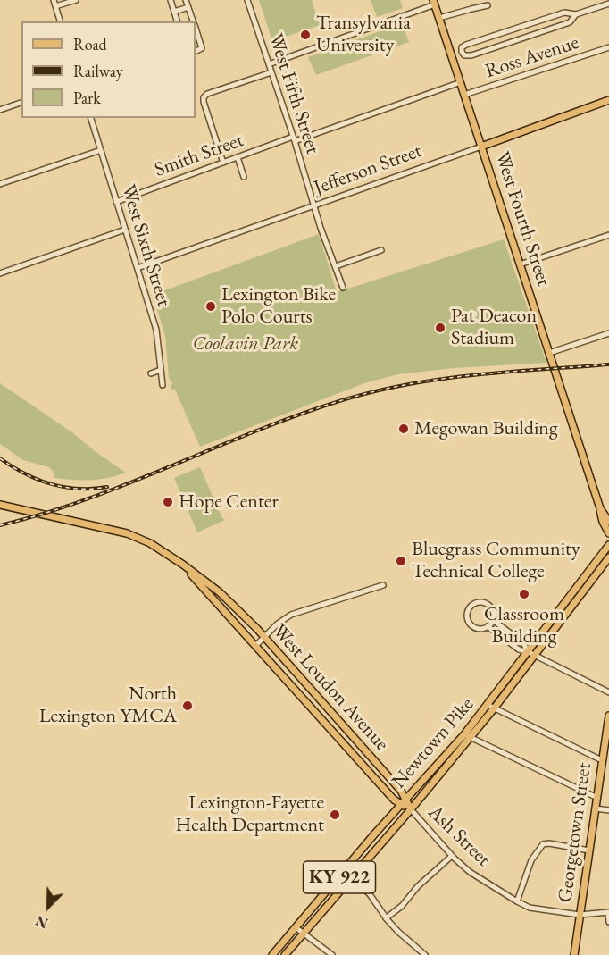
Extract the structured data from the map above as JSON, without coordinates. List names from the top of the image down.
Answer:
{
  "streets": {
    "main road": [
      "Jefferson Street",
      "West Fourth Street",
      "West Loudon Avenue",
      "Newtown Pike",
      "Georgetown Street",
      "KY 922"
    ],
    "street": [
      "Ross Avenue",
      "West Fifth Street",
      "Smith Street",
      "West Sixth Street",
      "Ash Street"
    ]
  },
  "crossings": [
    ["Ross Avenue", "West Fourth Street"],
    ["West Fifth Street", "Smith Street"],
    ["West Fifth Street", "Jefferson Street"],
    ["Smith Street", "West Fourth Street"],
    ["Smith Street", "West Sixth Street"],
    ["Jefferson Street", "West Fourth Street"],
    ["Jefferson Street", "West Sixth Street"],
    ["West Loudon Avenue", "Newtown Pike"],
    ["West Loudon Avenue", "Ash Street"],
    ["Newtown Pike", "Ash Street"],
    ["Georgetown Street", "Ash Street"]
  ],
  "parks": ["Coolavin Park"],
  "places": [
    "Transylvania University",
    "Lexington Bike Polo Courts",
    "Pat Deacon Stadium",
    "Megowan Building",
    "Hope Center",
    "Bluegrass Community Technical College",
    "Classroom Building",
    "North Lexington YMCA",
    "Lexington-Fayette Health Department"
  ],
  "legend": ["Road", "Railway", "Park"],
  "north": "bottom left"
}
